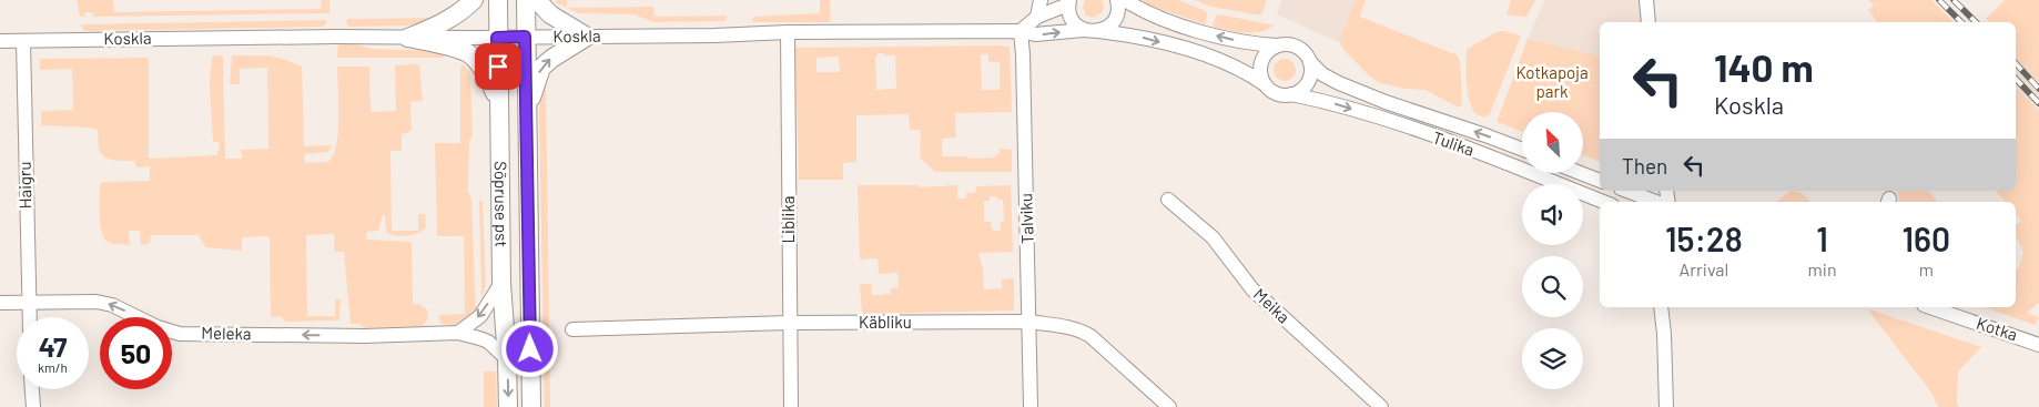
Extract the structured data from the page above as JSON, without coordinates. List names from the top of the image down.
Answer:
{
  "streets": {
    "main road": ["Sõpruse pst"],
    "street": [
      "Koskla",
      "Tulika",
      "Haigru",
      "Talviku",
      "Liblika",
      "Meika",
      "Käbliku",
      "Kotka",
      "Meleka"
    ]
  },
  "crossings": [
    ["Koskla", "Haigru"],
    ["Koskla", "Sõpruse pst"],
    ["Koskla", "Talviku"],
    ["Koskla", "Liblika"],
    ["Haigru", "Meleka"],
    ["Sõpruse pst", "Meleka"],
    ["Talviku", "Käbliku"],
    ["Liblika", "Käbliku"]
  ],
  "one_way": ["Meleka"],
  "parks": ["Kotkapoja park"],
  "north": "top left",
  "page": {
    "turn": ["140 m", "Koskla"],
    "then": "Then",
    "eta": [
      "15:28",
      "Arrival",
      "1",
      "min",
      "160",
      "m"
    ],
    "speed": "47 km/h",
    "limit": "50"
  }
}
